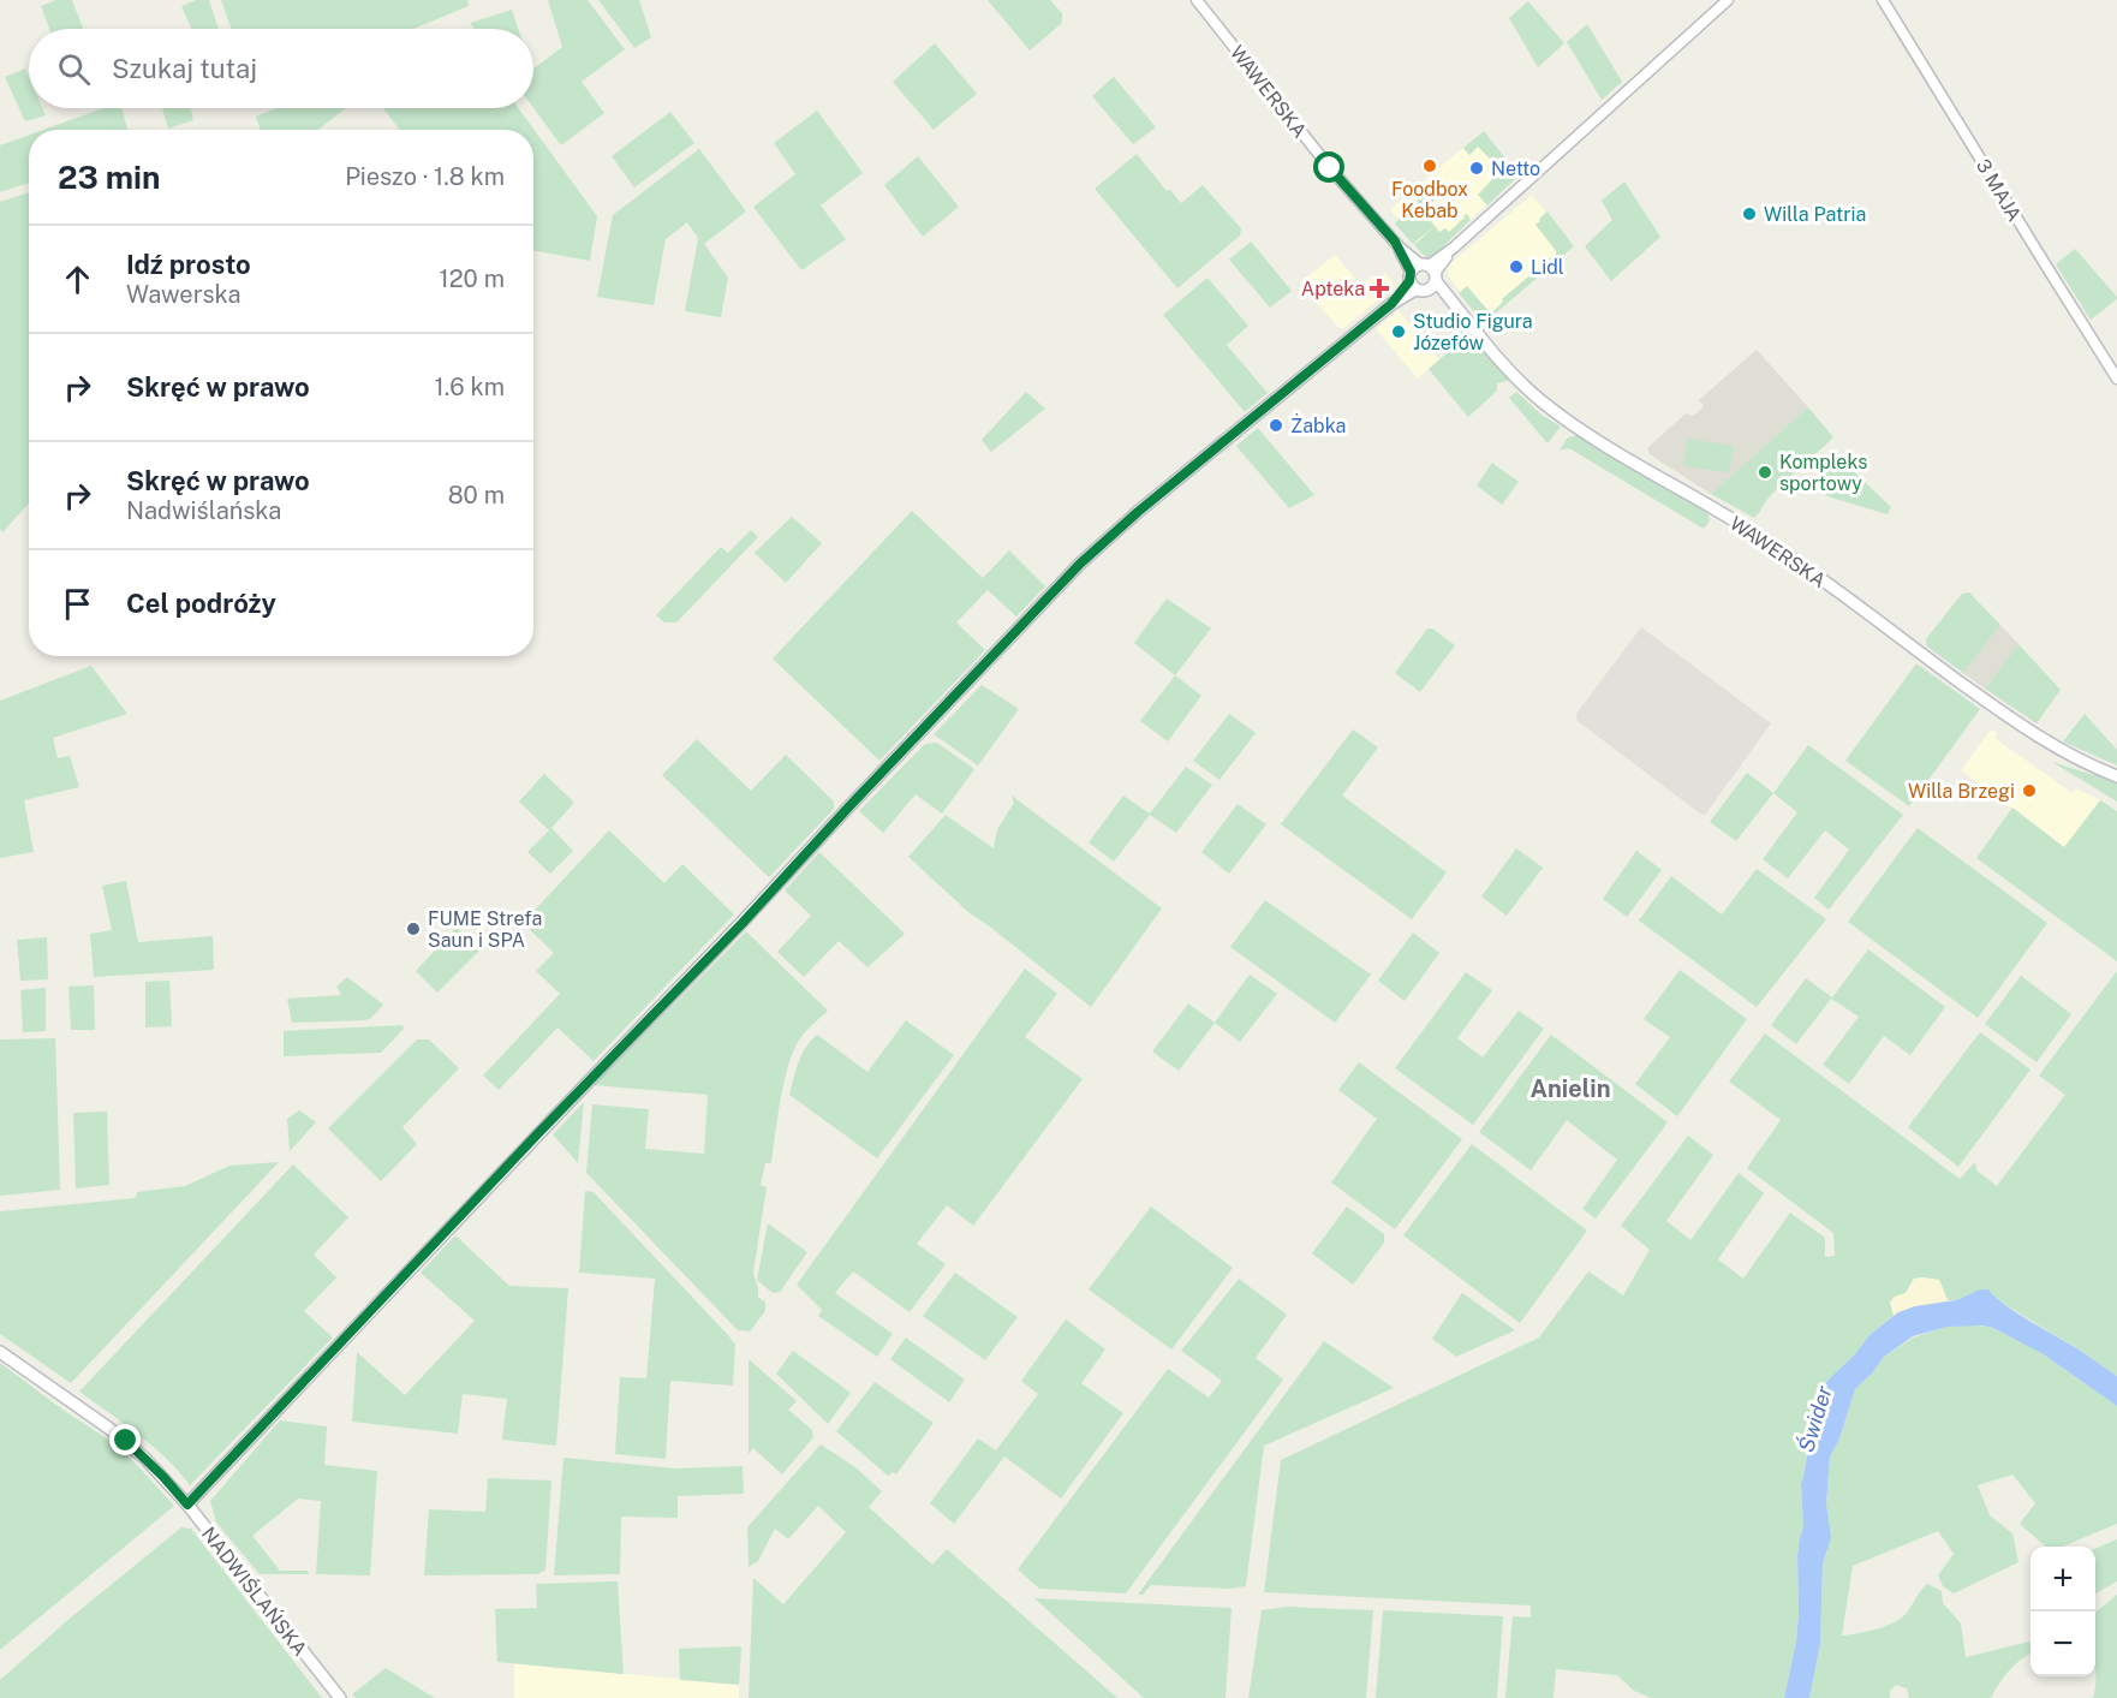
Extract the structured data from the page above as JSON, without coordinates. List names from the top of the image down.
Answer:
{
  "streets": {
    "main road": ["WAWERSKA", "NADWIŚLAŃSKA"],
    "street": ["3 MAJA"]
  },
  "districts": ["Anielin"],
  "water": ["Świder"],
  "places": {
    "other": [
      "Foodbox Kebab",
      "Netto",
      "Willa Patria",
      "Lidl",
      "Studio Figura Józefów",
      "Żabka",
      "Kompleks sportowy",
      "Willa Brzegi",
      "FUME Strefa Saun i SPA"
    ],
    "health": ["Apteka"]
  },
  "page": {
    "search": "Szukaj tutaj",
    "heading": ["23 min", "Pieszo · 1.8 km"],
    "list": [
      ["Idź prosto", "Wawerska", "120 m"],
      ["Skręć w prawo", "1.6 km"],
      ["Skręć w prawo", "Nadwiślańska", "80 m"],
      "Cel podróży"
    ],
    "map_buttons": ["+", "−"]
  }
}
